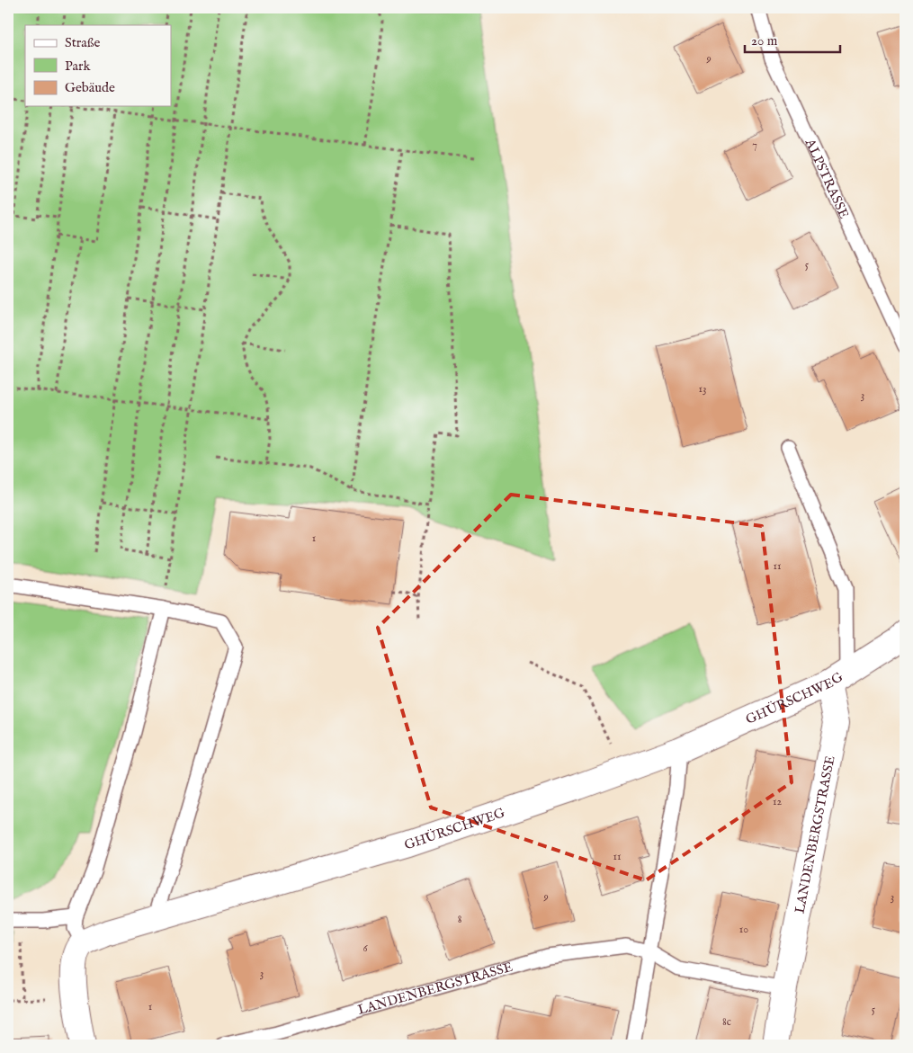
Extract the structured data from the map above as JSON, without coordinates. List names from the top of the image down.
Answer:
{
  "streets": {
    "street": ["GHÜRSCHWEG", "LANDENBERGSTRASSE"],
    "lane": ["ALPSTRASSE"]
  },
  "crossings": [
    ["GHÜRSCHWEG", "LANDENBERGSTRASSE"]
  ],
  "house_numbers": [
    "9",
    "7",
    "5",
    "13",
    "3",
    "1",
    "11",
    "12",
    "11",
    "9",
    "3",
    "8",
    "10",
    "6",
    "3",
    "1",
    "5",
    "8c"
  ],
  "legend": ["Straße", "Park", "Gebäude"],
  "scale_bar": "20 m"
}
